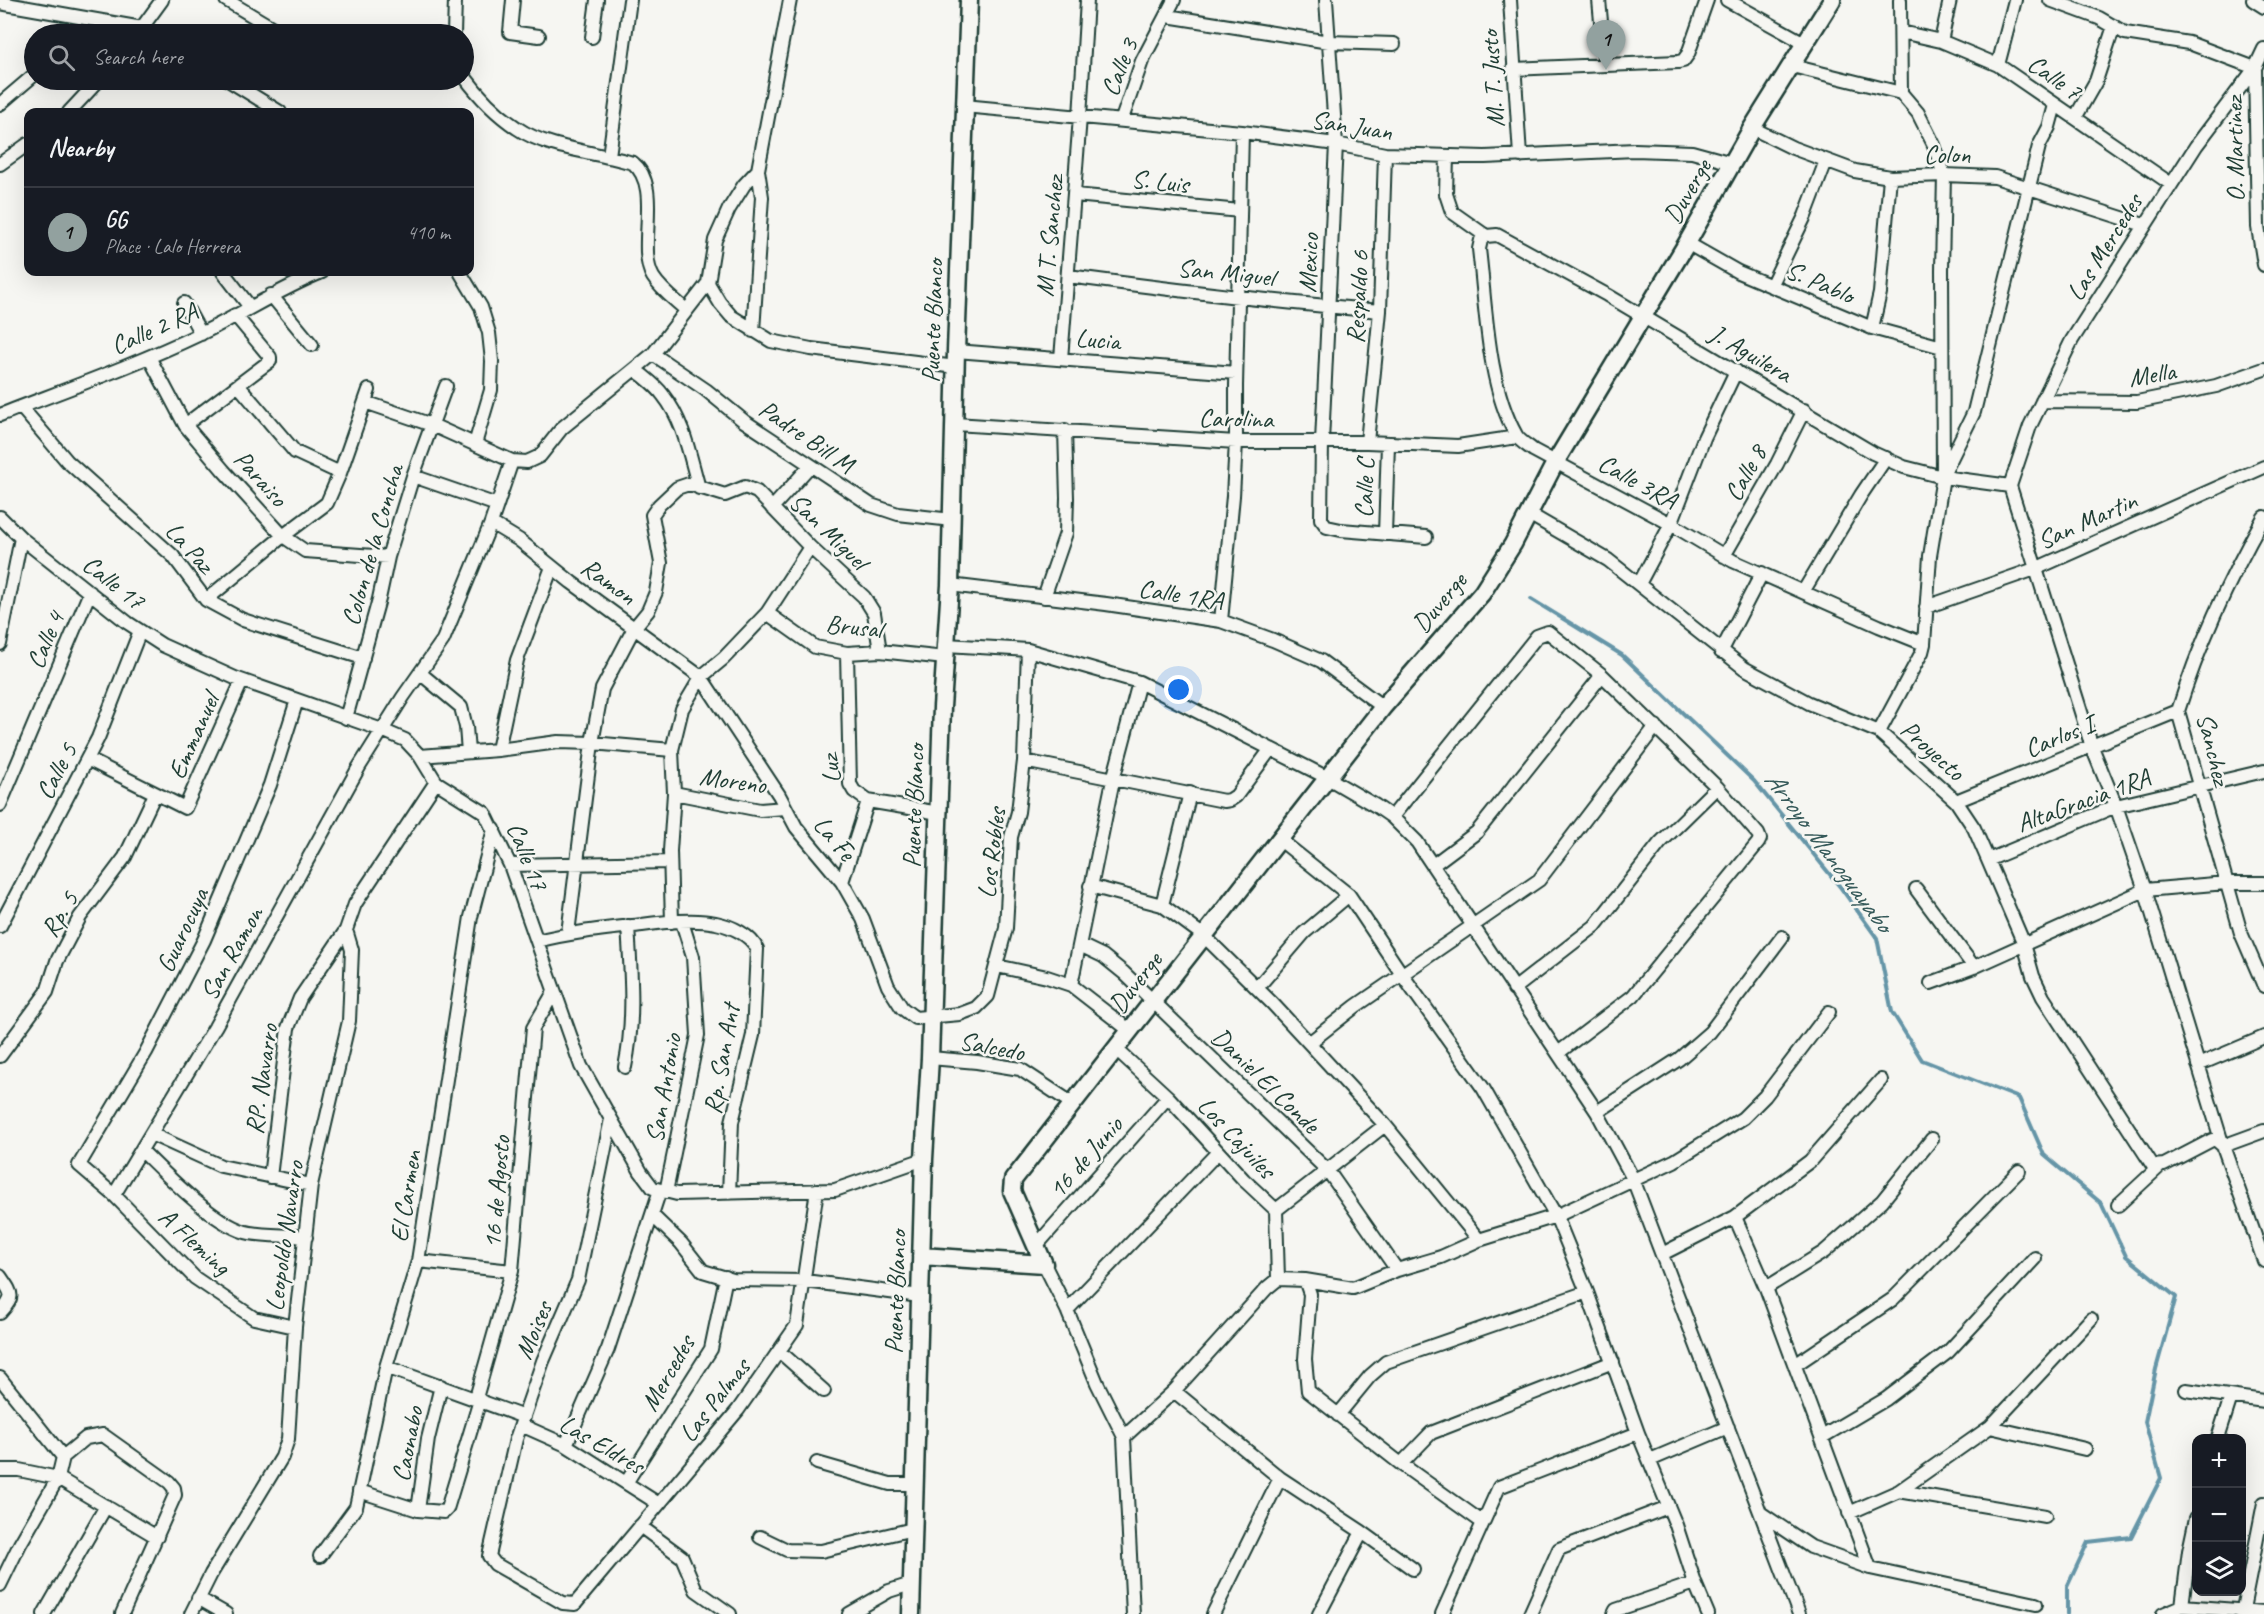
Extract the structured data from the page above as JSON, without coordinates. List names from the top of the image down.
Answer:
{
  "streets": {
    "street": [
      "Calle 3",
      "Calle 7",
      "M. T. Justo",
      "San Juan",
      "O. Martinez",
      "Colon",
      "S. Luis",
      "Duverge",
      "M T. Sanchez",
      "Las Mercedes",
      "Mexico",
      "San Miguel",
      "S. Pablo",
      "Respaldo 6",
      "Puente Blanco",
      "Calle 2 RA",
      "Lucia",
      "J. Aguilera",
      "Mella",
      "Carolina",
      "Padre Bill M",
      "Calle 8",
      "Paraiso",
      "Calle 3RA",
      "Calle C",
      "San Martin",
      "Colon de la Concha",
      "La Paz",
      "Ramon",
      "Calle 17",
      "Calle 1RA",
      "Brusal",
      "Calle 4",
      "Emmanuel",
      "Carlos I",
      "Sanchez",
      "Proyecto",
      "Luz",
      "Calle 5",
      "Moreno",
      "AltaGracia 1RA",
      "La Fe",
      "Los Robles",
      "Rp. 5",
      "Guarocuya",
      "San Ramon",
      "Salcedo",
      "Rp. San Ant",
      "RP. Navarro",
      "Daniel El Conde",
      "San Antonio",
      "Los Cajuiles",
      "16 de Junio",
      "16 de Agosto",
      "El Carmen",
      "Leopoldo Navarro",
      "A Fleming",
      "Moises",
      "Mercedes",
      "Las Palmas",
      "Caonabo",
      "Las Eldres"
    ]
  },
  "crossings": [
    ["Calle 3", "San Juan"],
    ["Calle 7", "Las Mercedes"],
    ["M. T. Justo", "San Juan"],
    ["San Juan", "Duverge"],
    ["San Juan", "M T. Sanchez"],
    ["San Juan", "Mexico"],
    ["San Juan", "Respaldo 6"],
    ["San Juan", "Puente Blanco"],
    ["San Juan", "J. Aguilera"],
    ["O. Martinez", "Las Mercedes"],
    ["Colon", "Duverge"],
    ["Colon", "Las Mercedes"],
    ["S. Luis", "M T. Sanchez"],
    ["Duverge", "S. Pablo"],
    ["Duverge", "J. Aguilera"],
    ["Duverge", "Calle 3RA"],
    ["Duverge", "Calle 1RA"],
    ["Duverge", "Brusal"],
    ["Duverge", "Proyecto"],
    ["Duverge", "Salcedo"],
    ["Duverge", "Daniel El Conde"],
    ["Duverge", "Los Cajuiles"],
    ["Duverge", "16 de Junio"],
    ["M T. Sanchez", "San Miguel"],
    ["M T. Sanchez", "Lucia"],
    ["Las Mercedes", "J. Aguilera"],
    ["Las Mercedes", "Mella"],
    ["Mexico", "San Miguel"],
    ["Mexico", "Carolina"],
    ["Mexico", "Calle C"],
    ["San Miguel", "Respaldo 6"],
    ["San Miguel", "Brusal"],
    ["Respaldo 6", "Carolina"],
    ["Puente Blanco", "Lucia"],
    ["Puente Blanco", "Carolina"],
    ["Puente Blanco", "Padre Bill M"],
    ["Puente Blanco", "Calle 1RA"],
    ["Puente Blanco", "Brusal"],
    ["Puente Blanco", "Luz"],
    ["Puente Blanco", "La Fe"],
    ["Puente Blanco", "Los Robles"],
    ["Puente Blanco", "Salcedo"],
    ["Calle 2 RA", "Paraiso"],
    ["Calle 2 RA", "La Paz"],
    ["J. Aguilera", "Calle 8"],
    ["Carolina", "Calle 3RA"],
    ["Carolina", "Calle C"],
    ["Calle 8", "Calle 3RA"],
    ["Paraiso", "Colon de la Concha"],
    ["Colon de la Concha", "La Paz"],
    ["Colon de la Concha", "Calle 17"],
    ["Ramon", "La Fe"],
    ["Ramon", "San Ramon"],
    ["Ramon", "San Antonio"],
    ["Calle 17", "Calle 4"],
    ["Calle 17", "Emmanuel"],
    ["Calle 17", "Calle 5"],
    ["Calle 17", "Guarocuya"],
    ["Calle 17", "San Ramon"],
    ["Calle 17", "Rp. San Ant"],
    ["Calle 17", "RP. Navarro"],
    ["Calle 17", "San Antonio"],
    ["Calle 17", "16 de Agosto"],
    ["Calle 17", "El Carmen"],
    ["Calle 17", "Moises"],
    ["Brusal", "Luz"],
    ["Brusal", "Los Robles"],
    ["Emmanuel", "Rp. 5"],
    ["Carlos I", "Sanchez"],
    ["Carlos I", "Proyecto"],
    ["Sanchez", "AltaGracia 1RA"],
    ["Proyecto", "AltaGracia 1RA"],
    ["Moreno", "La Fe"],
    ["Moreno", "San Antonio"],
    ["La Fe", "Los Robles"],
    ["La Fe", "San Antonio"],
    ["Guarocuya", "A Fleming"],
    ["San Ramon", "A Fleming"],
    ["Rp. San Ant", "San Antonio"],
    ["RP. Navarro", "Leopoldo Navarro"],
    ["San Antonio", "Las Eldres"],
    ["Los Cajuiles", "16 de Junio"],
    ["16 de Agosto", "Caonabo"],
    ["16 de Agosto", "Las Eldres"],
    ["El Carmen", "Las Eldres"],
    ["Leopoldo Navarro", "A Fleming"],
    ["Moises", "Las Palmas"],
    ["Moises", "Las Eldres"],
    ["Mercedes", "Las Eldres"],
    ["Las Palmas", "Las Eldres"],
    ["Caonabo", "Las Eldres"]
  ],
  "water": ["Arroyo Manoguayabo"],
  "page": {
    "pins": "1",
    "search": "Search here",
    "heading": "Nearby",
    "list": [
      {
        "mark": "1",
        "name": "GG",
        "note": "Place · Lalo Herrera",
        "value": "410 m"
      }
    ],
    "map_buttons": ["+", "−"]
  }
}
